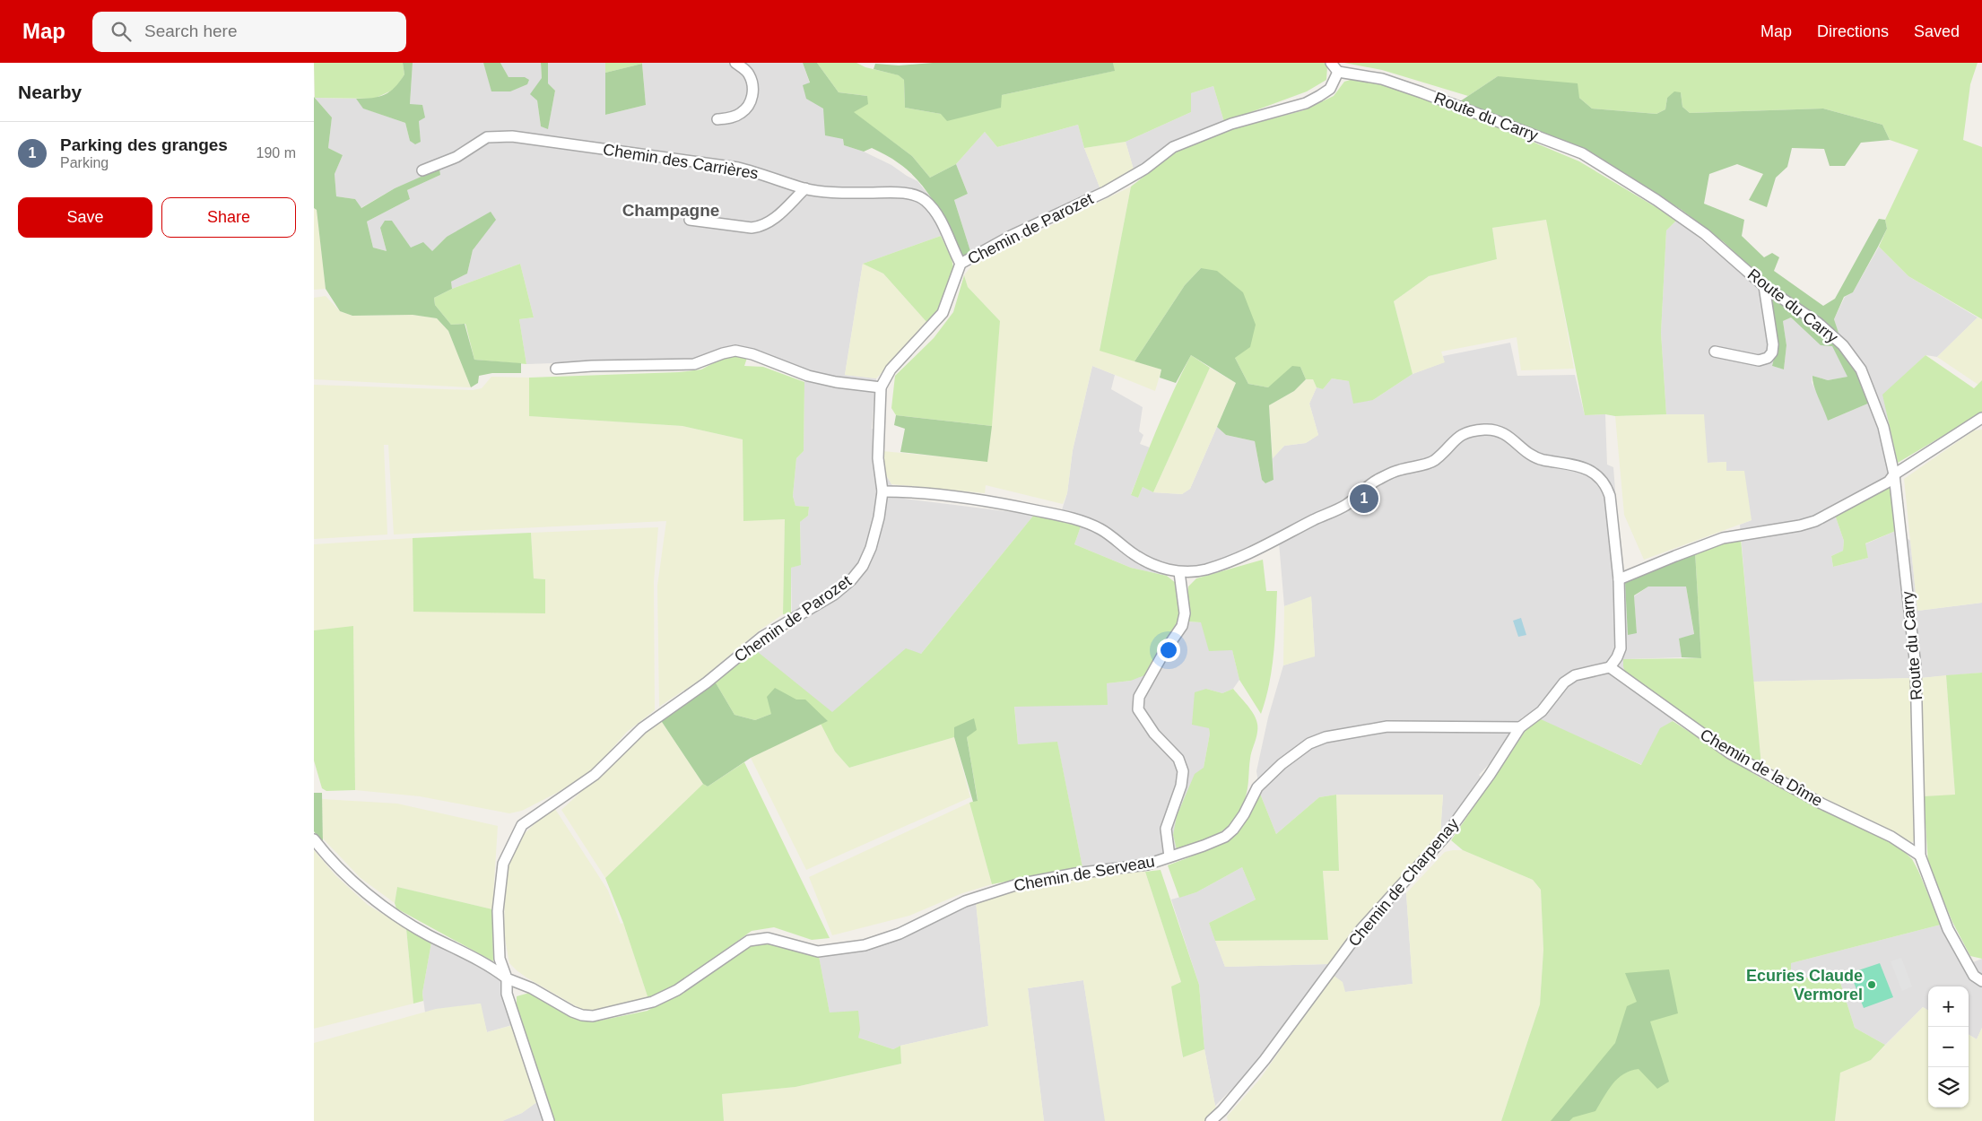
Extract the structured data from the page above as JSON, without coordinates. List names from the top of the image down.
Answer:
{
  "streets": {
    "street": [
      "Route du Carry",
      "Chemin des Carrières",
      "Chemin de Parozet",
      "Chemin de la Dîme",
      "Chemin de Serveau",
      "Chemin de Charpenay"
    ]
  },
  "crossings": [
    ["Route du Carry", "Chemin de Parozet"],
    ["Route du Carry", "Chemin de la Dîme"],
    ["Chemin des Carrières", "Chemin de Parozet"],
    ["Chemin de Parozet", "Chemin de Serveau"],
    ["Chemin de la Dîme", "Chemin de Charpenay"],
    ["Chemin de Serveau", "Chemin de Charpenay"]
  ],
  "districts": ["Champagne"],
  "places": ["Ecuries Claude Vermorel"],
  "page": {
    "header": "Map",
    "search": "Search here",
    "nav": ["Map", "Directions", "Saved"],
    "heading": "Nearby",
    "list": [
      {
        "mark": "1",
        "name": "Parking des granges",
        "note": "Parking",
        "value": "190 m"
      }
    ],
    "buttons": ["Save", "Share"],
    "pins": "1",
    "map_buttons": ["+", "−"]
  }
}
